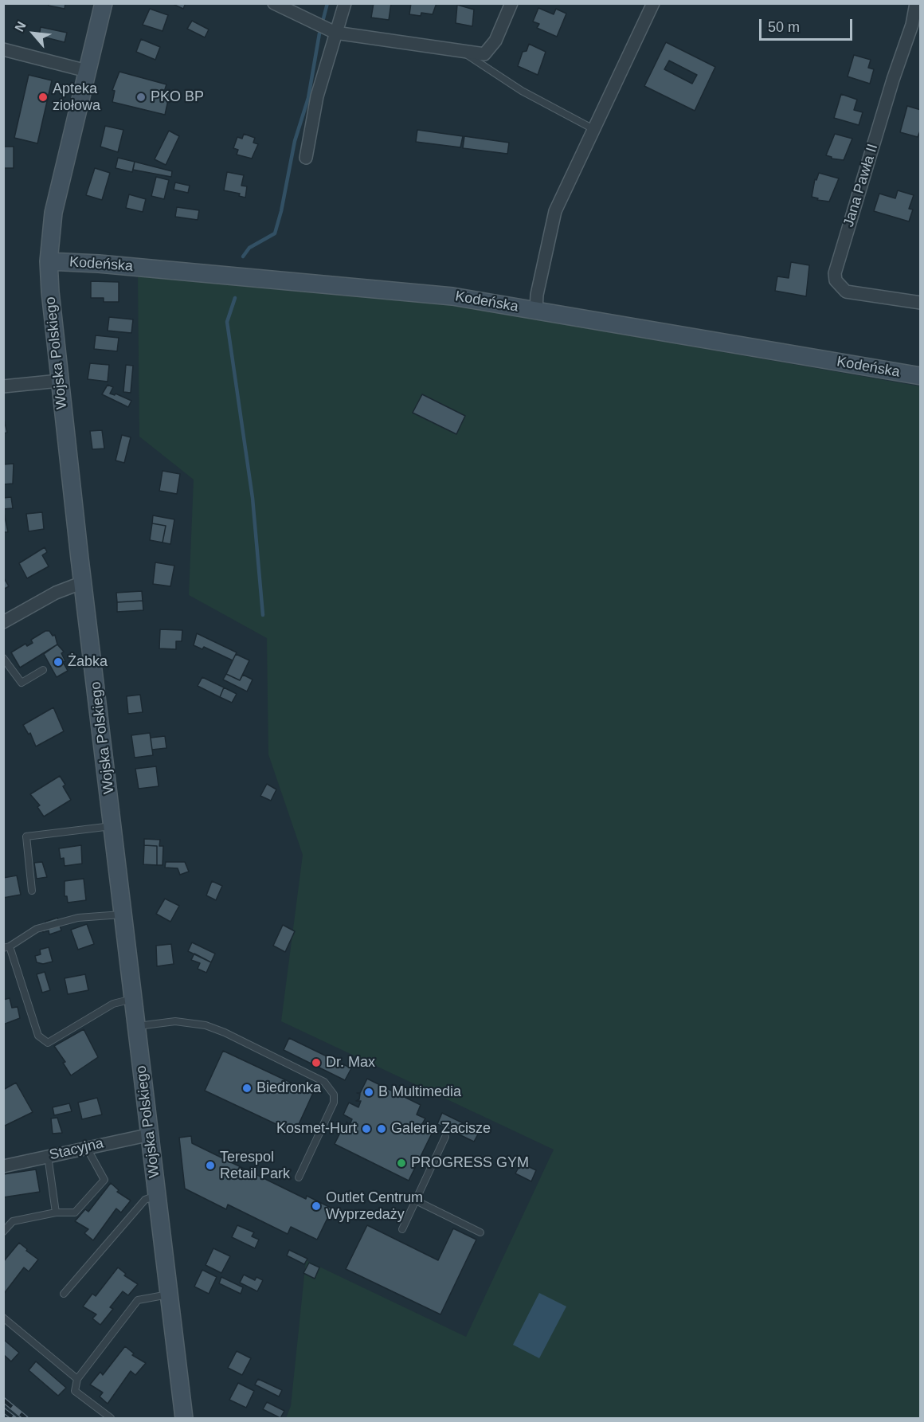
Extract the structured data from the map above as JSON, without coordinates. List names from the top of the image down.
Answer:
{
  "streets": {
    "main road": ["Kodeńska", "Wojska Polskiego"],
    "street": ["Jana Pawła II", "Stacyjna"]
  },
  "crossings": [
    ["Kodeńska", "Wojska Polskiego"],
    ["Wojska Polskiego", "Stacyjna"]
  ],
  "places": [
    "Apteka ziołowa",
    "PKO BP",
    "Żabka",
    "Dr. Max",
    "Biedronka",
    "B Multimedia",
    "Kosmet-Hurt",
    "Galeria Zacisze",
    "PROGRESS GYM",
    "Terespol Retail Park",
    "Outlet Centrum Wyprzedaży"
  ],
  "scale_bar": "50 m",
  "north": "top left"
}
